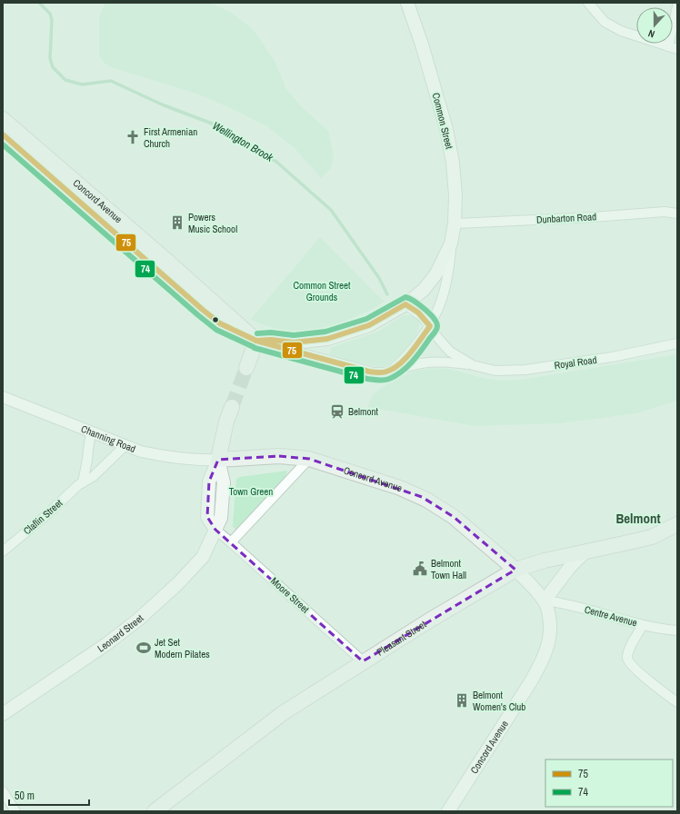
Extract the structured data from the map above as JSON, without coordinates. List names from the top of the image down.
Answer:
{
  "streets": {
    "main road": [
      "Common Street",
      "Concord Avenue",
      "Leonard Street",
      "Pleasant Street"
    ],
    "street": [
      "Dunbarton Road",
      "Royal Road",
      "Channing Road",
      "Claflin Street",
      "Moore Street",
      "Centre Avenue"
    ]
  },
  "crossings": [
    ["Common Street", "Concord Avenue"],
    ["Common Street", "Dunbarton Road"],
    ["Common Street", "Royal Road"],
    ["Concord Avenue", "Channing Road"],
    ["Concord Avenue", "Centre Avenue"],
    ["Concord Avenue", "Pleasant Street"],
    ["Channing Road", "Claflin Street"],
    ["Moore Street", "Leonard Street"],
    ["Moore Street", "Pleasant Street"]
  ],
  "districts": ["Belmont"],
  "water": ["Wellington Brook"],
  "parks": ["Common Street Grounds", "Town Green"],
  "places": {
    "church": ["First Armenian Church"],
    "building": ["Powers Music School", "Belmont Women's Club"],
    "station": ["Belmont"],
    "public building": ["Belmont Town Hall"],
    "sports": ["Jet Set Modern Pilates"]
  },
  "lines": ["transit line 75", "transit line 74"],
  "legend": ["75", "74"],
  "scale_bar": "50 m",
  "north": "bottom"
}
